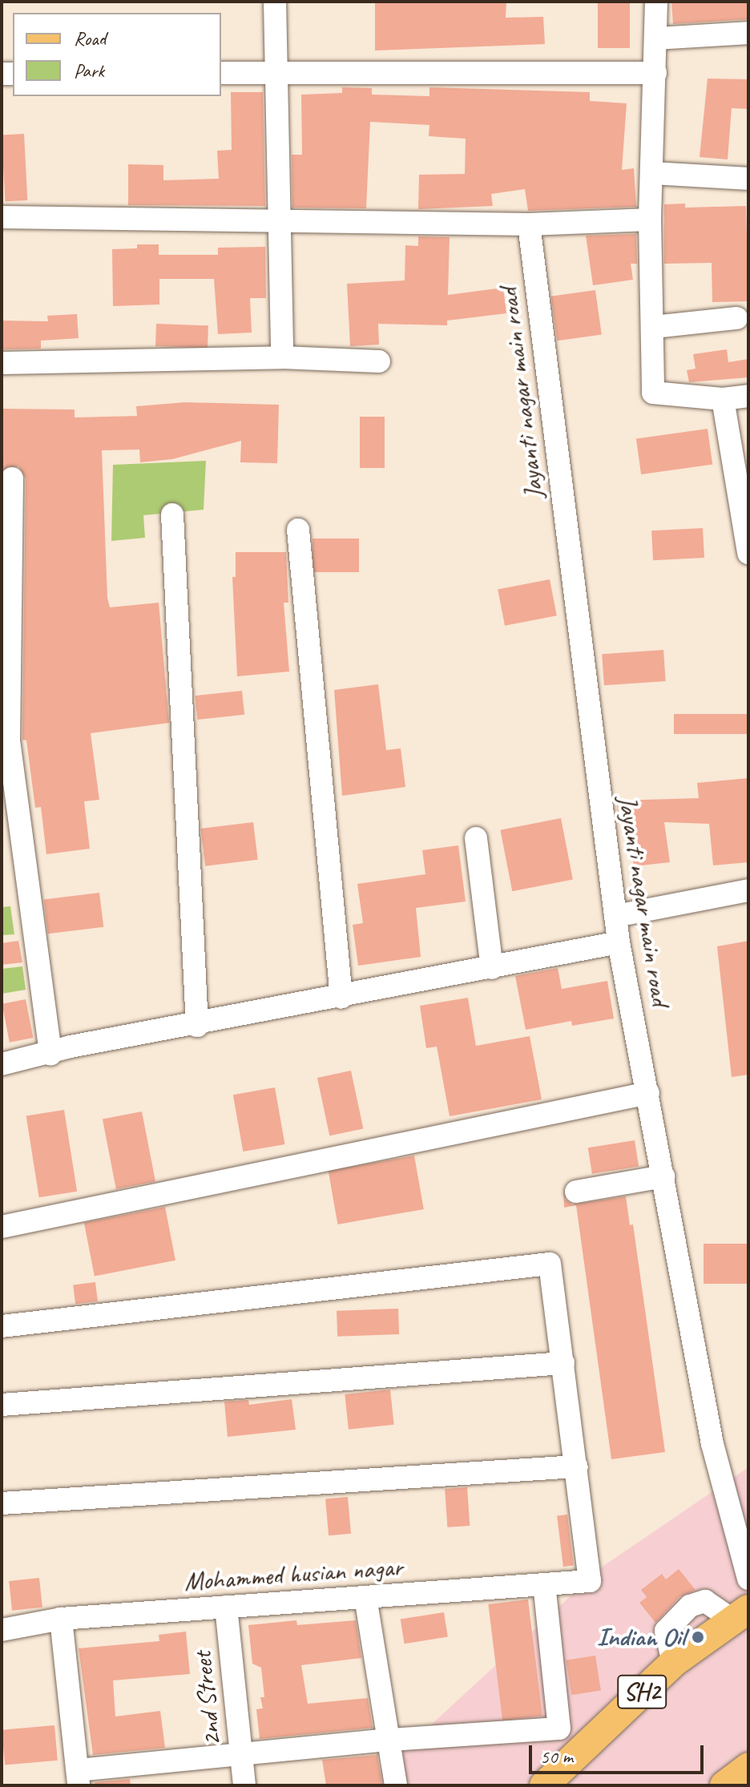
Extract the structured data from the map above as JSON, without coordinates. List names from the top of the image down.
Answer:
{
  "streets": {
    "main road": ["SH2"],
    "street": ["Jayanti nagar main road", "Mohammed husian nagar", "2nd Street"]
  },
  "crossings": [
    ["Mohammed husian nagar", "2nd Street"]
  ],
  "places": ["Indian Oil"],
  "legend": ["Road", "Park"],
  "scale_bar": "50 m"
}
